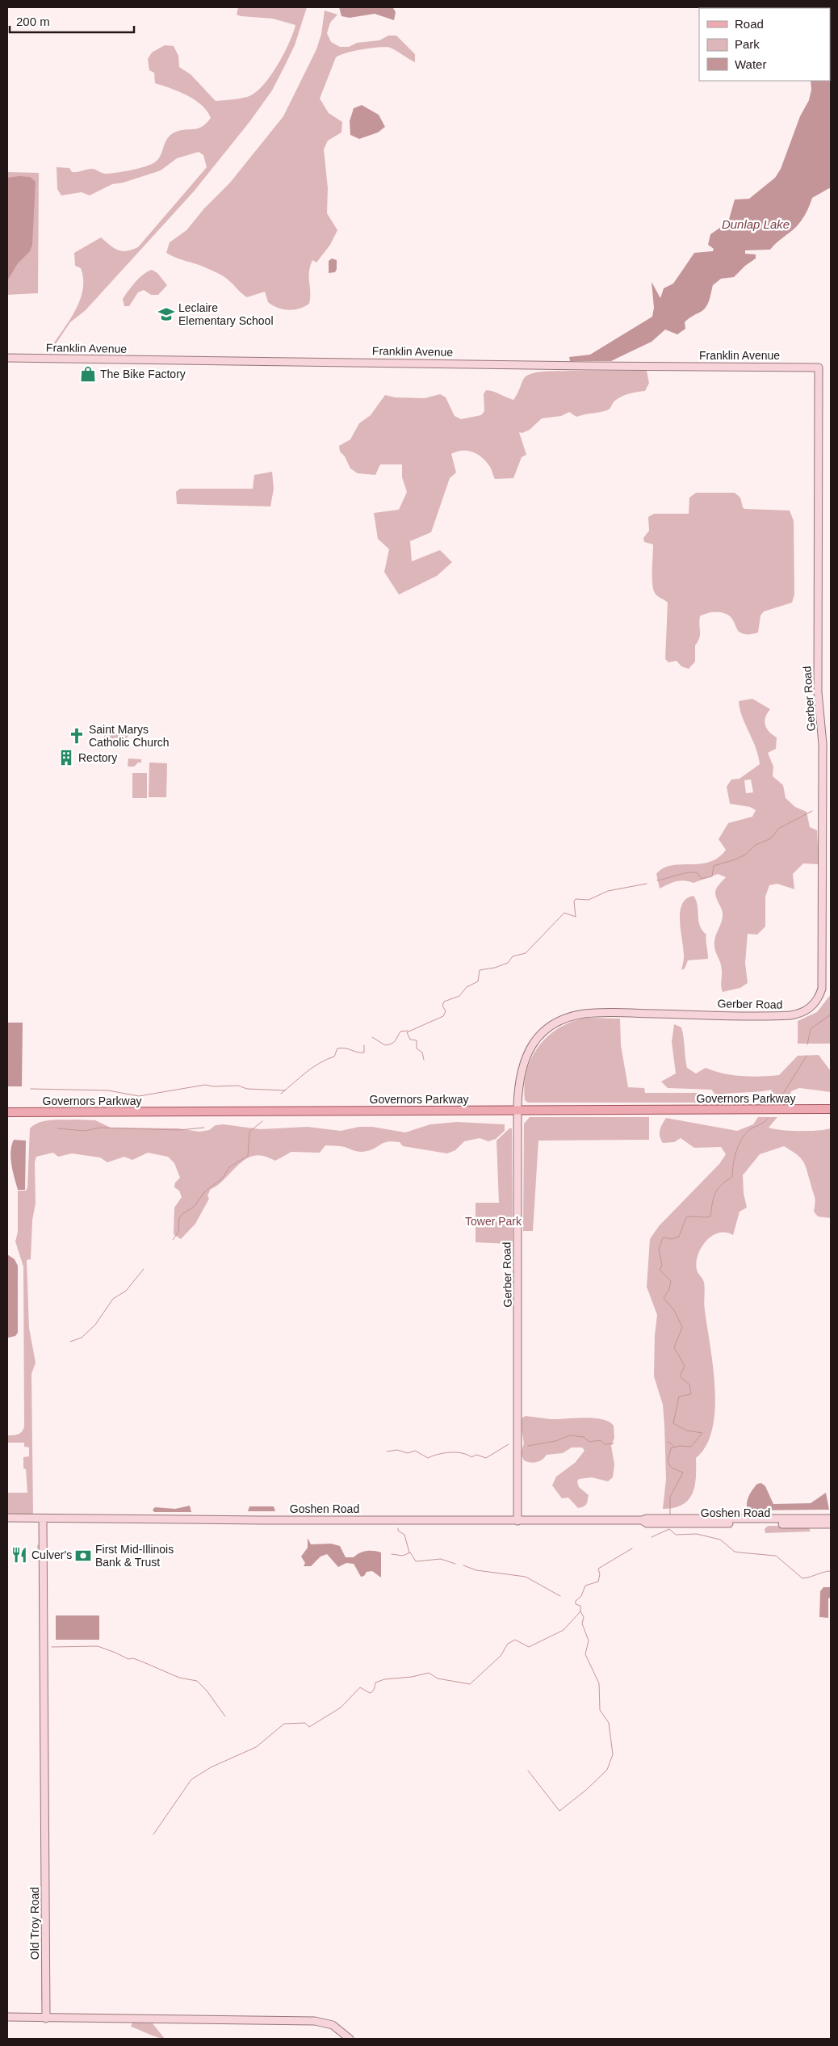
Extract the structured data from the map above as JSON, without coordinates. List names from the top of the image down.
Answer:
{
  "streets": {
    "main road": ["Governors Parkway"],
    "street": [
      "Franklin Avenue",
      "Gerber Road",
      "Goshen Road",
      "Old Troy Road"
    ]
  },
  "crossings": [
    ["Franklin Avenue", "Gerber Road"],
    ["Gerber Road", "Governors Parkway"],
    ["Gerber Road", "Goshen Road"],
    ["Goshen Road", "Old Troy Road"]
  ],
  "water": ["Dunlap Lake"],
  "parks": ["Tower Park"],
  "places": {
    "school or university": ["Leclaire Elementary School"],
    "shop": ["The Bike Factory"],
    "church": ["Saint Marys Catholic Church"],
    "building": ["Rectory"],
    "restaurant": ["Culver's"],
    "bank": ["First Mid-Illinois Bank & Trust"]
  },
  "legend": ["Road", "Park", "Water"],
  "scale_bar": "200 m"
}
